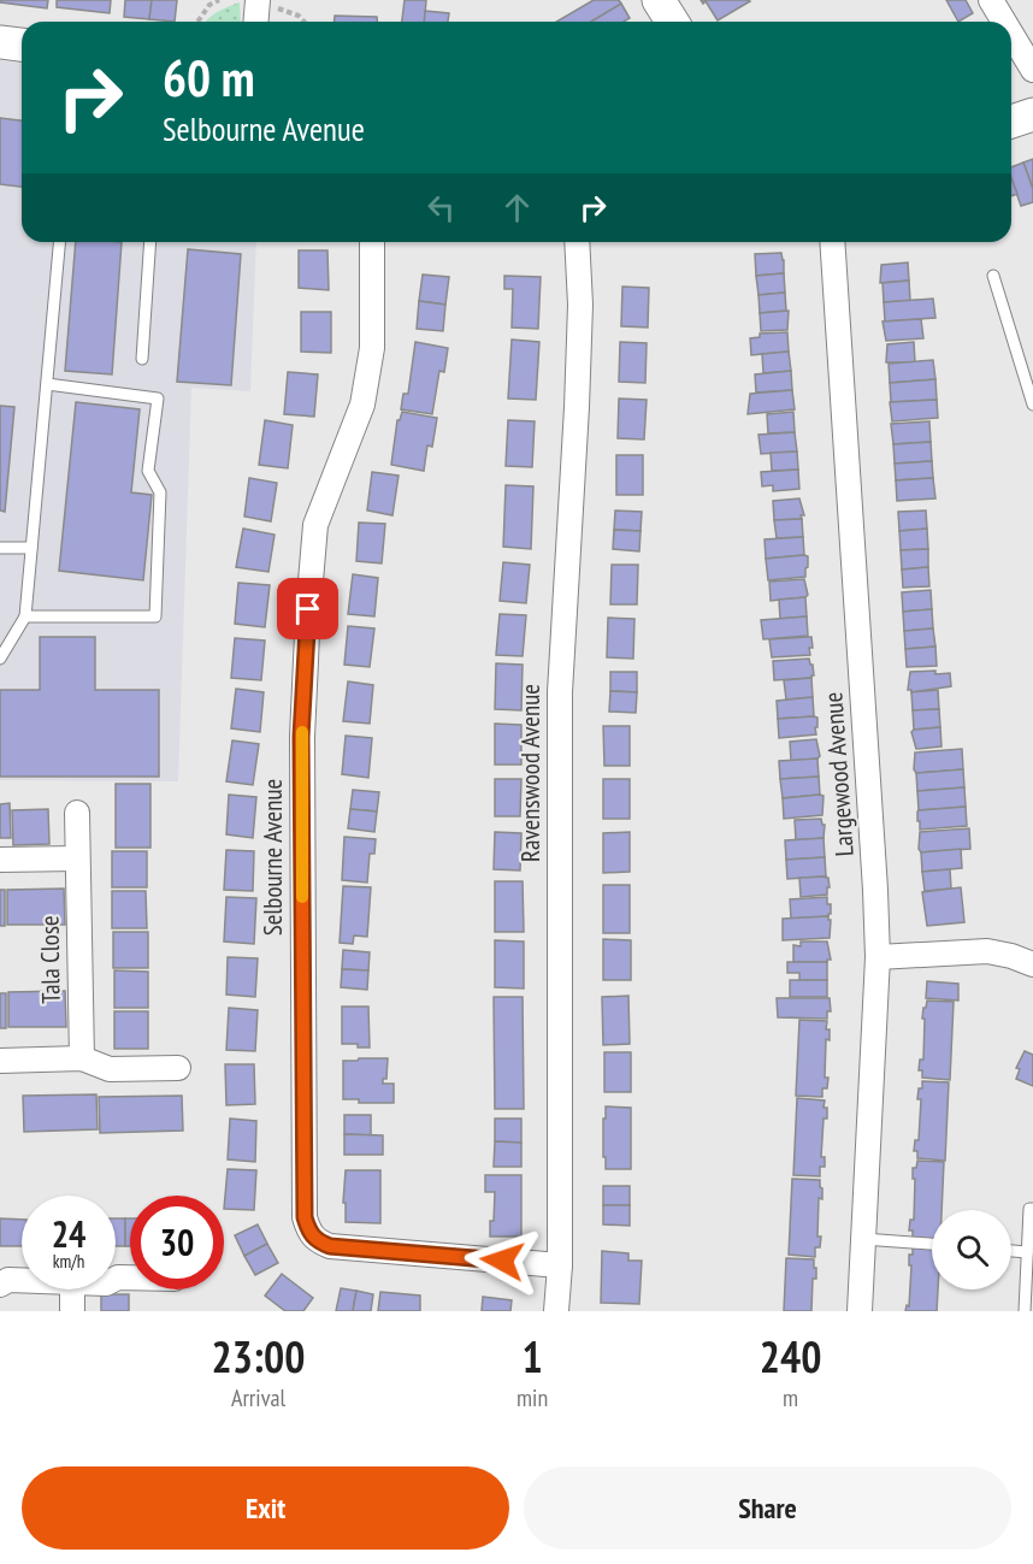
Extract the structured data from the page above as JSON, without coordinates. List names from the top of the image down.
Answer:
{
  "streets": {
    "street": [
      "Ravenswood Avenue",
      "Largewood Avenue",
      "Selbourne Avenue",
      "Tala Close"
    ]
  },
  "crossings": [
    ["Ravenswood Avenue", "Selbourne Avenue"]
  ],
  "page": {
    "turn": ["60 m", "Selbourne Avenue"],
    "speed": "24 km/h",
    "limit": "30",
    "eta": [
      "23:00",
      "Arrival",
      "1",
      "min",
      "240",
      "m"
    ],
    "buttons": ["Exit", "Share"]
  }
}
